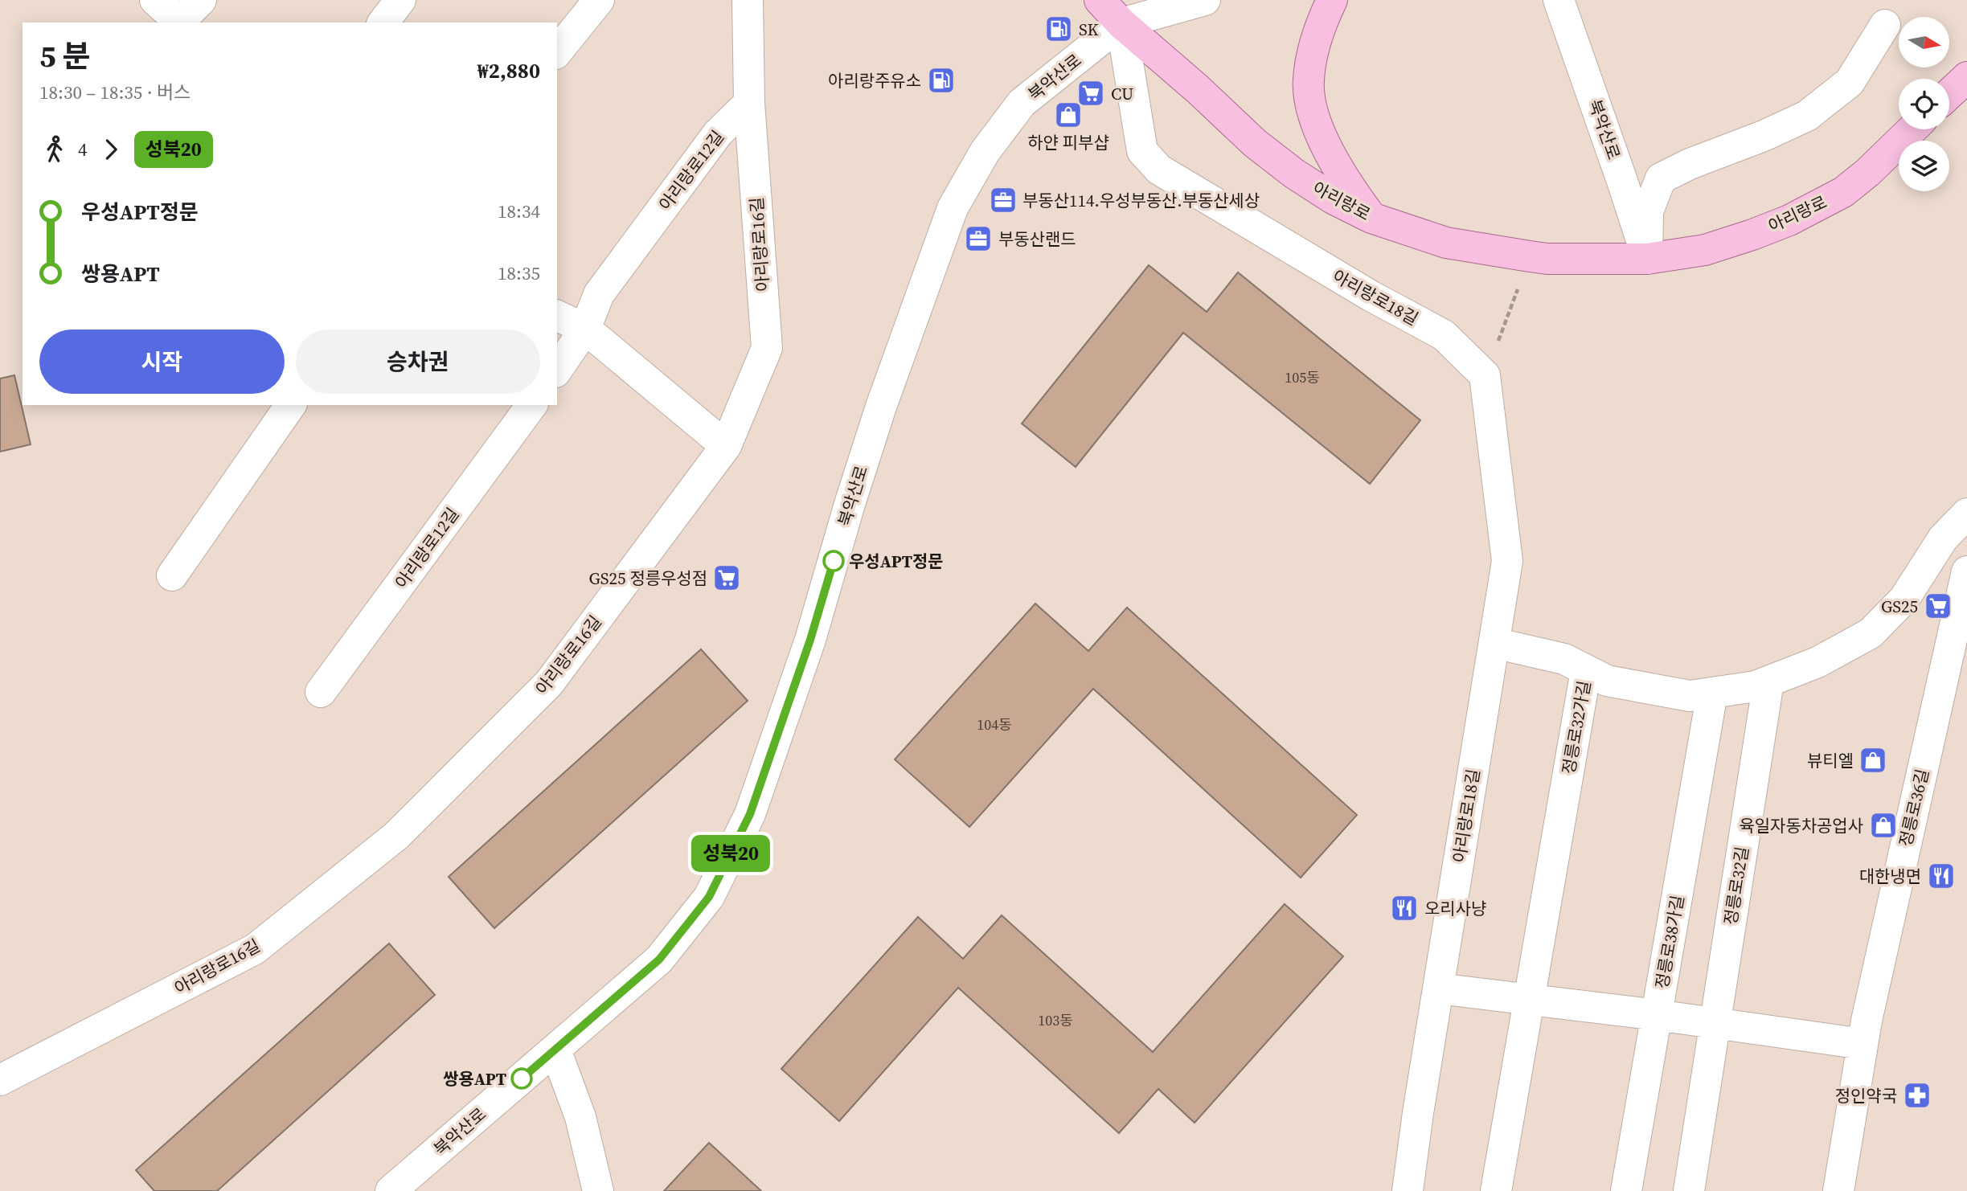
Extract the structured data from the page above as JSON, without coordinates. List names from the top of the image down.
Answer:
{
  "streets": {
    "main road": ["아리랑로"],
    "street": [
      "북악산로",
      "아리랑로12길",
      "아리랑로16길",
      "아리랑로18길",
      "정릉로32가길",
      "정릉로36길",
      "정릉로32길",
      "정릉로38가길"
    ]
  },
  "crossings": [
    ["북악산로", "아리랑로"],
    ["북악산로", "아리랑로18길"],
    ["아리랑로12길", "아리랑로16길"],
    ["아리랑로", "아리랑로18길"],
    ["정릉로32가길", "정릉로32길"],
    ["정릉로32가길", "정릉로38가길"]
  ],
  "places": {
    "fuel station": ["SK", "아리랑주유소"],
    "supermarket": ["CU", "GS25 정릉우성점", "GS25"],
    "shop": ["하얀 피부샵", "뷰티엘", "육일자동차공업사"],
    "office": ["부동산114.우성부동산.부동산세상", "부동산랜드"],
    "other": ["우성APT정문", "쌍용APT"],
    "restaurant": ["대한냉면", "오리사냥"],
    "pharmacy": ["정인약국"]
  },
  "lines": ["bus line 성북20"],
  "house_numbers": ["105동", "104동", "103동"],
  "north": "right",
  "page": {
    "on_map": "성북20",
    "heading": ["5 분", "18:30 – 18:35 · 버스", "₩2,880"],
    "legs": ["4", "성북20"],
    "list": [
      {
        "name": "우성APT정문",
        "value": "18:34"
      },
      {
        "name": "쌍용APT",
        "value": "18:35"
      }
    ],
    "buttons": ["시작", "승차권"]
  }
}
